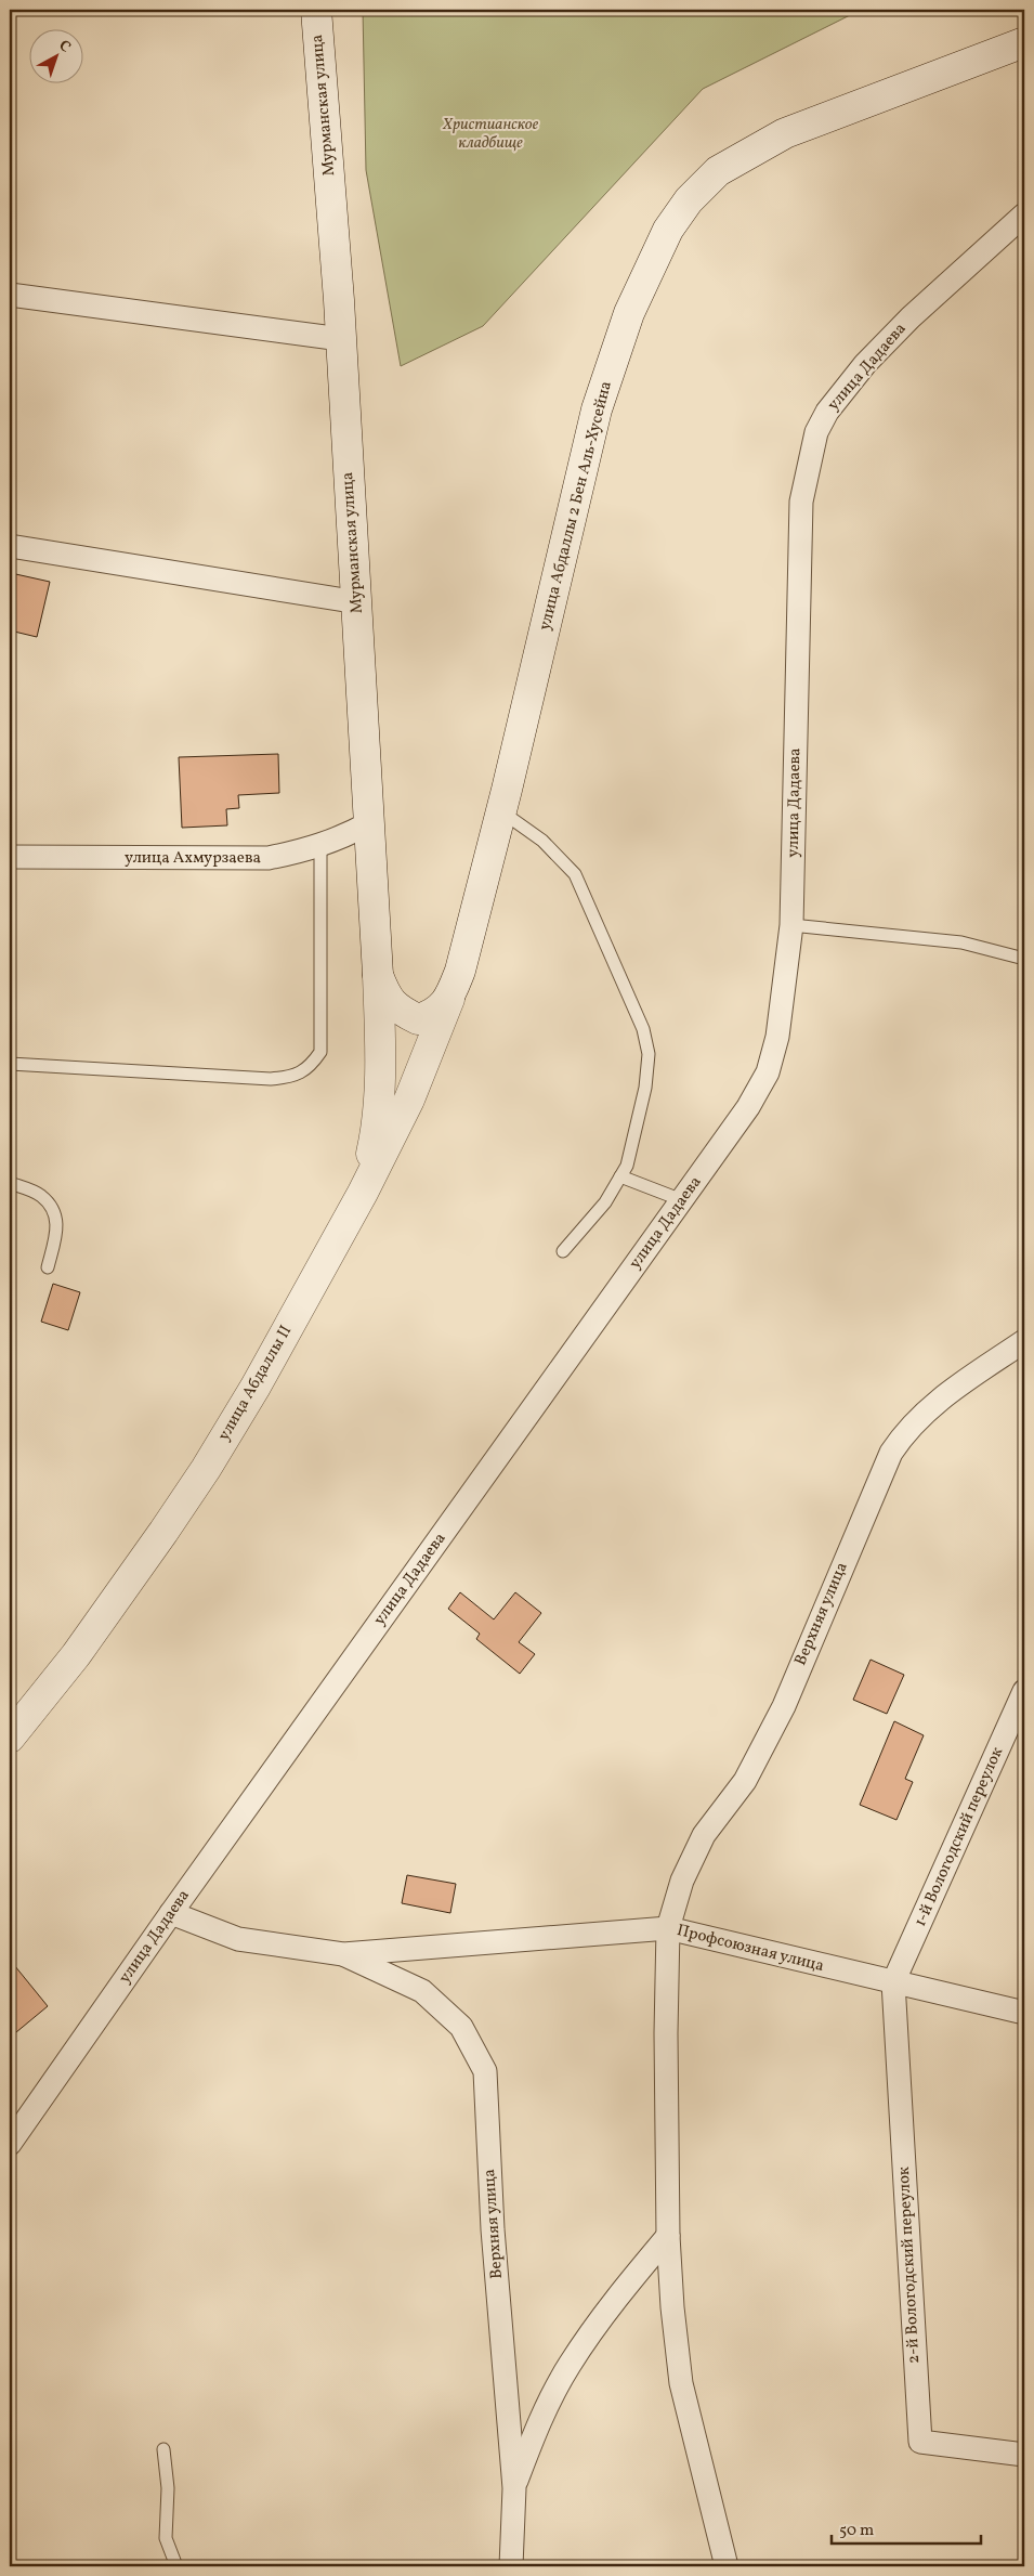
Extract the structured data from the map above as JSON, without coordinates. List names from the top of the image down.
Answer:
{
  "streets": {
    "main road": ["Мурманская улица", "улица Абдаллы 2 Бен Аль-Хусейна", "улица Абдаллы II"],
    "street": [
      "улица Дадаева",
      "улица Ахмурзаева",
      "Верхняя улица",
      "1-й Вологодский переулок",
      "Профсоюзная улица",
      "2-й Вологодский переулок"
    ]
  },
  "crossings": [
    ["Мурманская улица", "улица Абдаллы 2 Бен Аль-Хусейна"],
    ["Мурманская улица", "улица Ахмурзаева"],
    ["Мурманская улица", "улица Абдаллы II"],
    ["улица Абдаллы 2 Бен Аль-Хусейна", "улица Абдаллы II"],
    ["Верхняя улица", "Профсоюзная улица"],
    ["1-й Вологодский переулок", "Профсоюзная улица"],
    ["1-й Вологодский переулок", "2-й Вологодский переулок"],
    ["Профсоюзная улица", "2-й Вологодский переулок"]
  ],
  "parks": ["Христианское кладбище"],
  "scale_bar": "50 m",
  "north": "top right"
}
